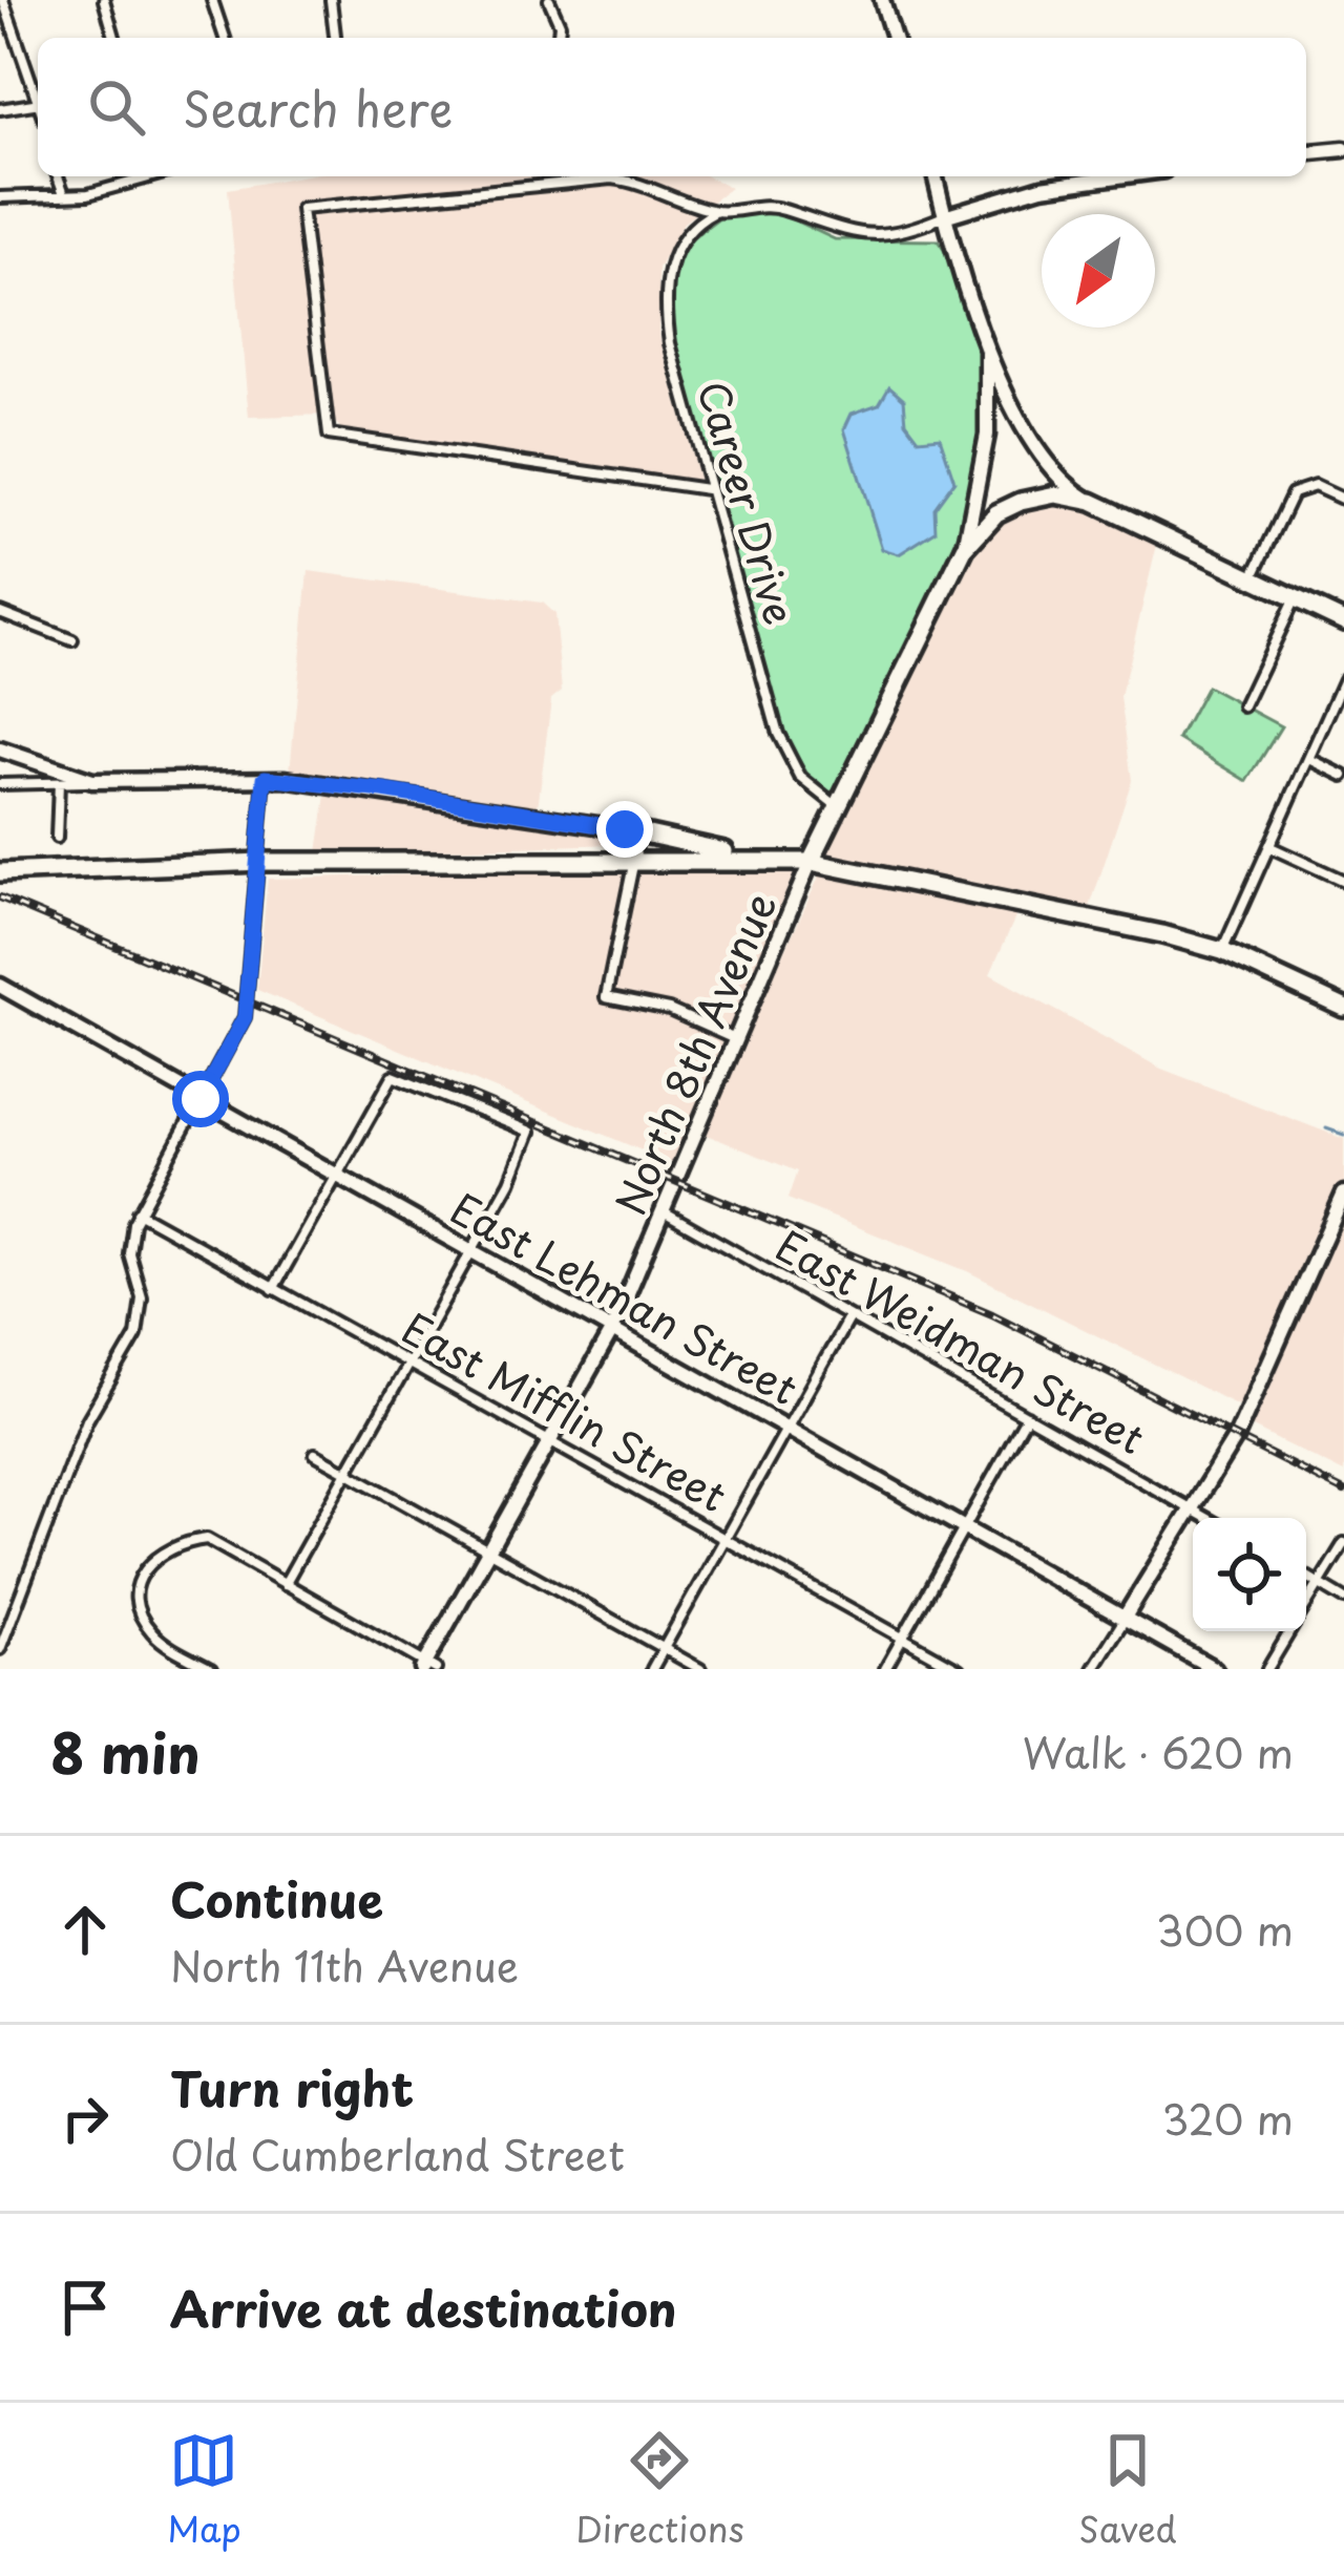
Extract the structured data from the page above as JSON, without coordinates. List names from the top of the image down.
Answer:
{
  "streets": {
    "street": [
      "Career Drive",
      "North 8th Avenue",
      "East Lehman Street",
      "East Weidman Street",
      "East Mifflin Street"
    ]
  },
  "crossings": [
    ["North 8th Avenue", "East Lehman Street"],
    ["North 8th Avenue", "East Weidman Street"],
    ["North 8th Avenue", "East Mifflin Street"]
  ],
  "north": "bottom left",
  "page": {
    "search": "Search here",
    "heading": ["8 min", "Walk · 620 m"],
    "list": [
      ["Continue", "North 11th Avenue", "300 m"],
      ["Turn right", "Old Cumberland Street", "320 m"],
      "Arrive at destination"
    ],
    "nav": ["Map", "Directions", "Saved"]
  }
}
